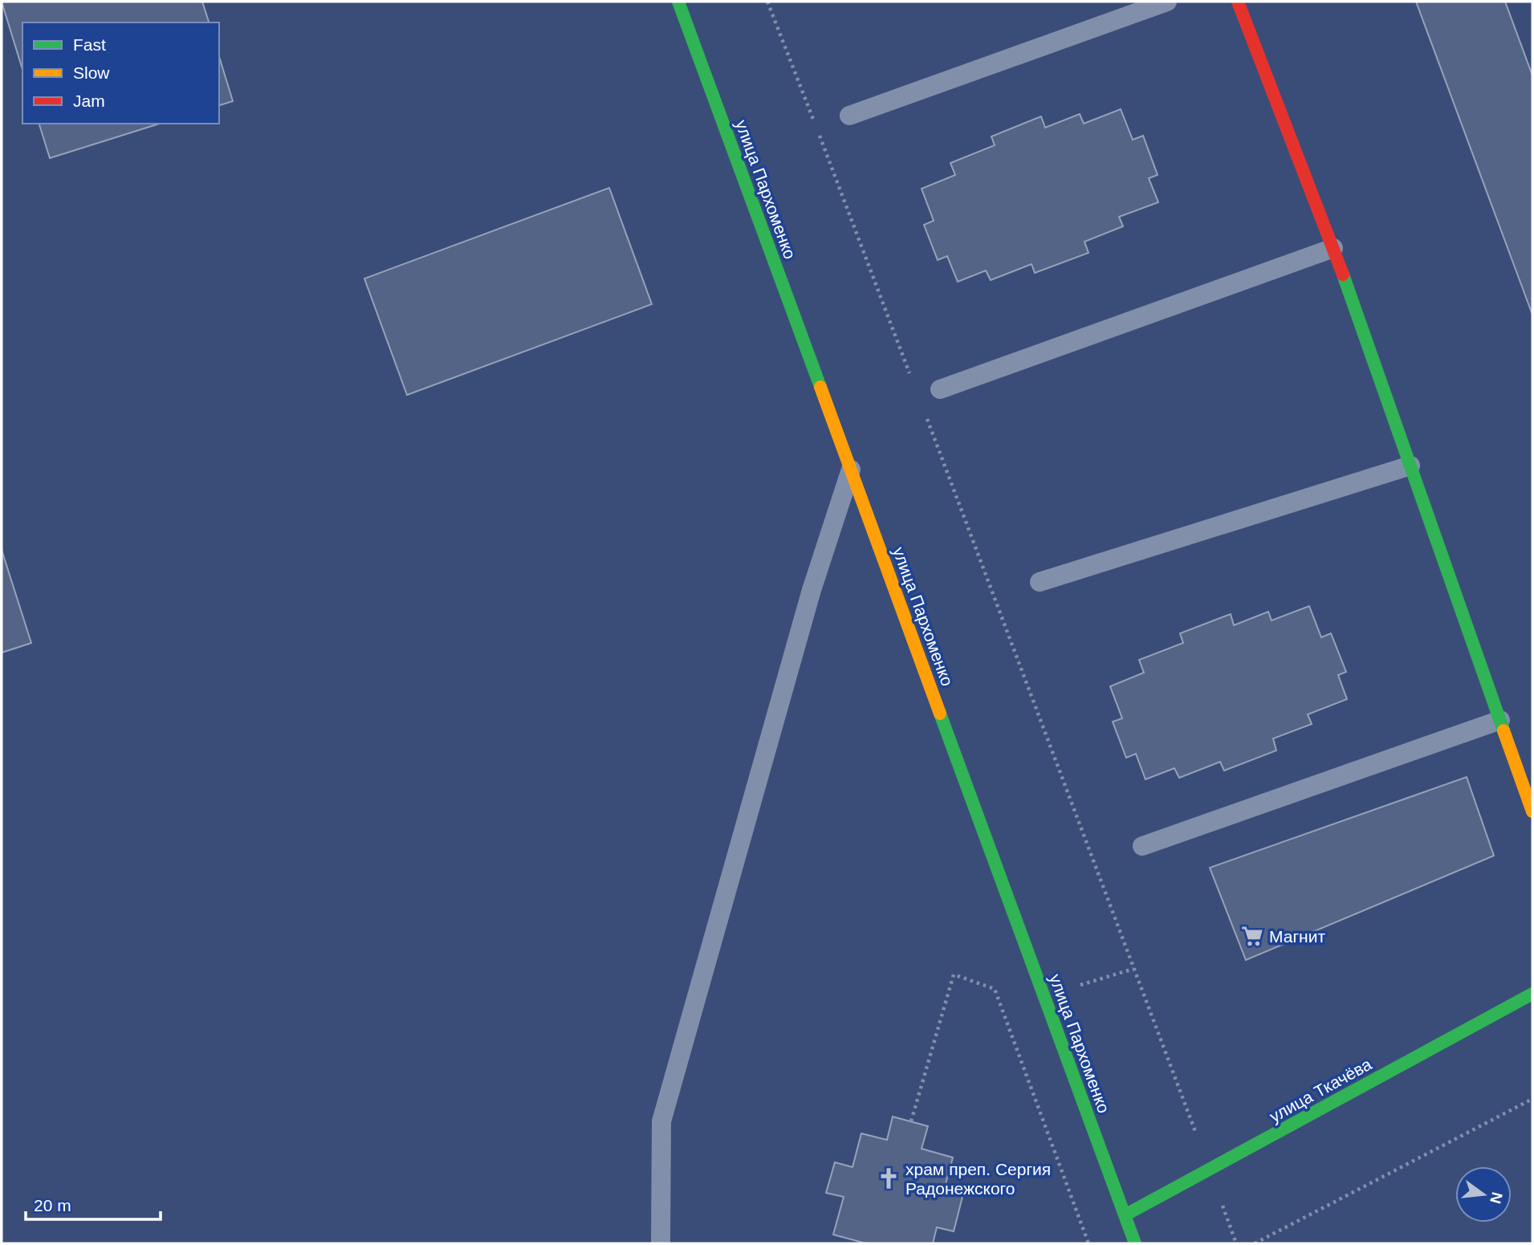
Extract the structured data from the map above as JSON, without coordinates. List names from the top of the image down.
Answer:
{
  "streets": {
    "street": ["улица Пархоменко", "улица Ткачёва"]
  },
  "crossings": [
    ["улица Пархоменко", "улица Ткачёва"]
  ],
  "places": {
    "supermarket": ["Магнит"],
    "church": ["храм преп. Сергия Радонежского"]
  },
  "legend": ["Fast", "Slow", "Jam"],
  "scale_bar": "20 m",
  "north": "right"
}
